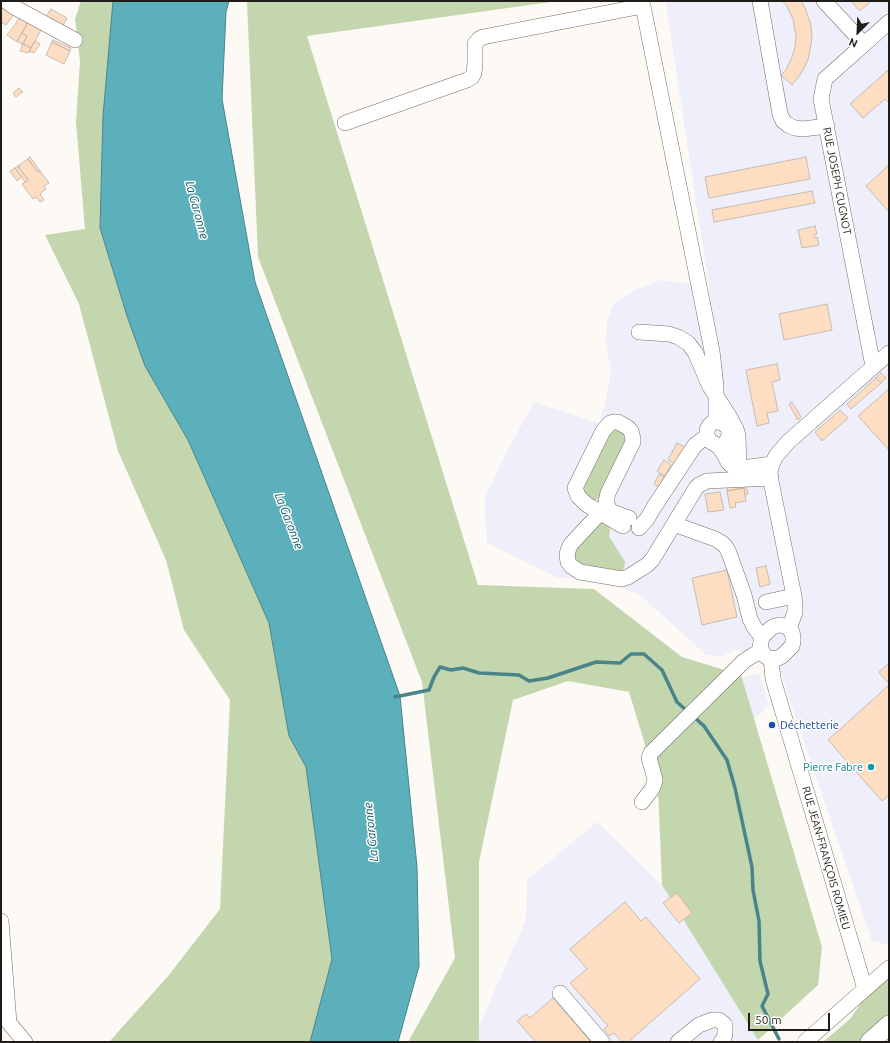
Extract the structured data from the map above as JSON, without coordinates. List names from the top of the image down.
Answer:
{
  "streets": {
    "street": ["RUE JOSEPH CUGNOT", "RUE JEAN-FRANÇOIS ROMIEU"]
  },
  "water": ["La Garonne"],
  "places": ["Déchetterie", "Pierre Fabre"],
  "scale_bar": "50 m",
  "north": "bottom left"
}
